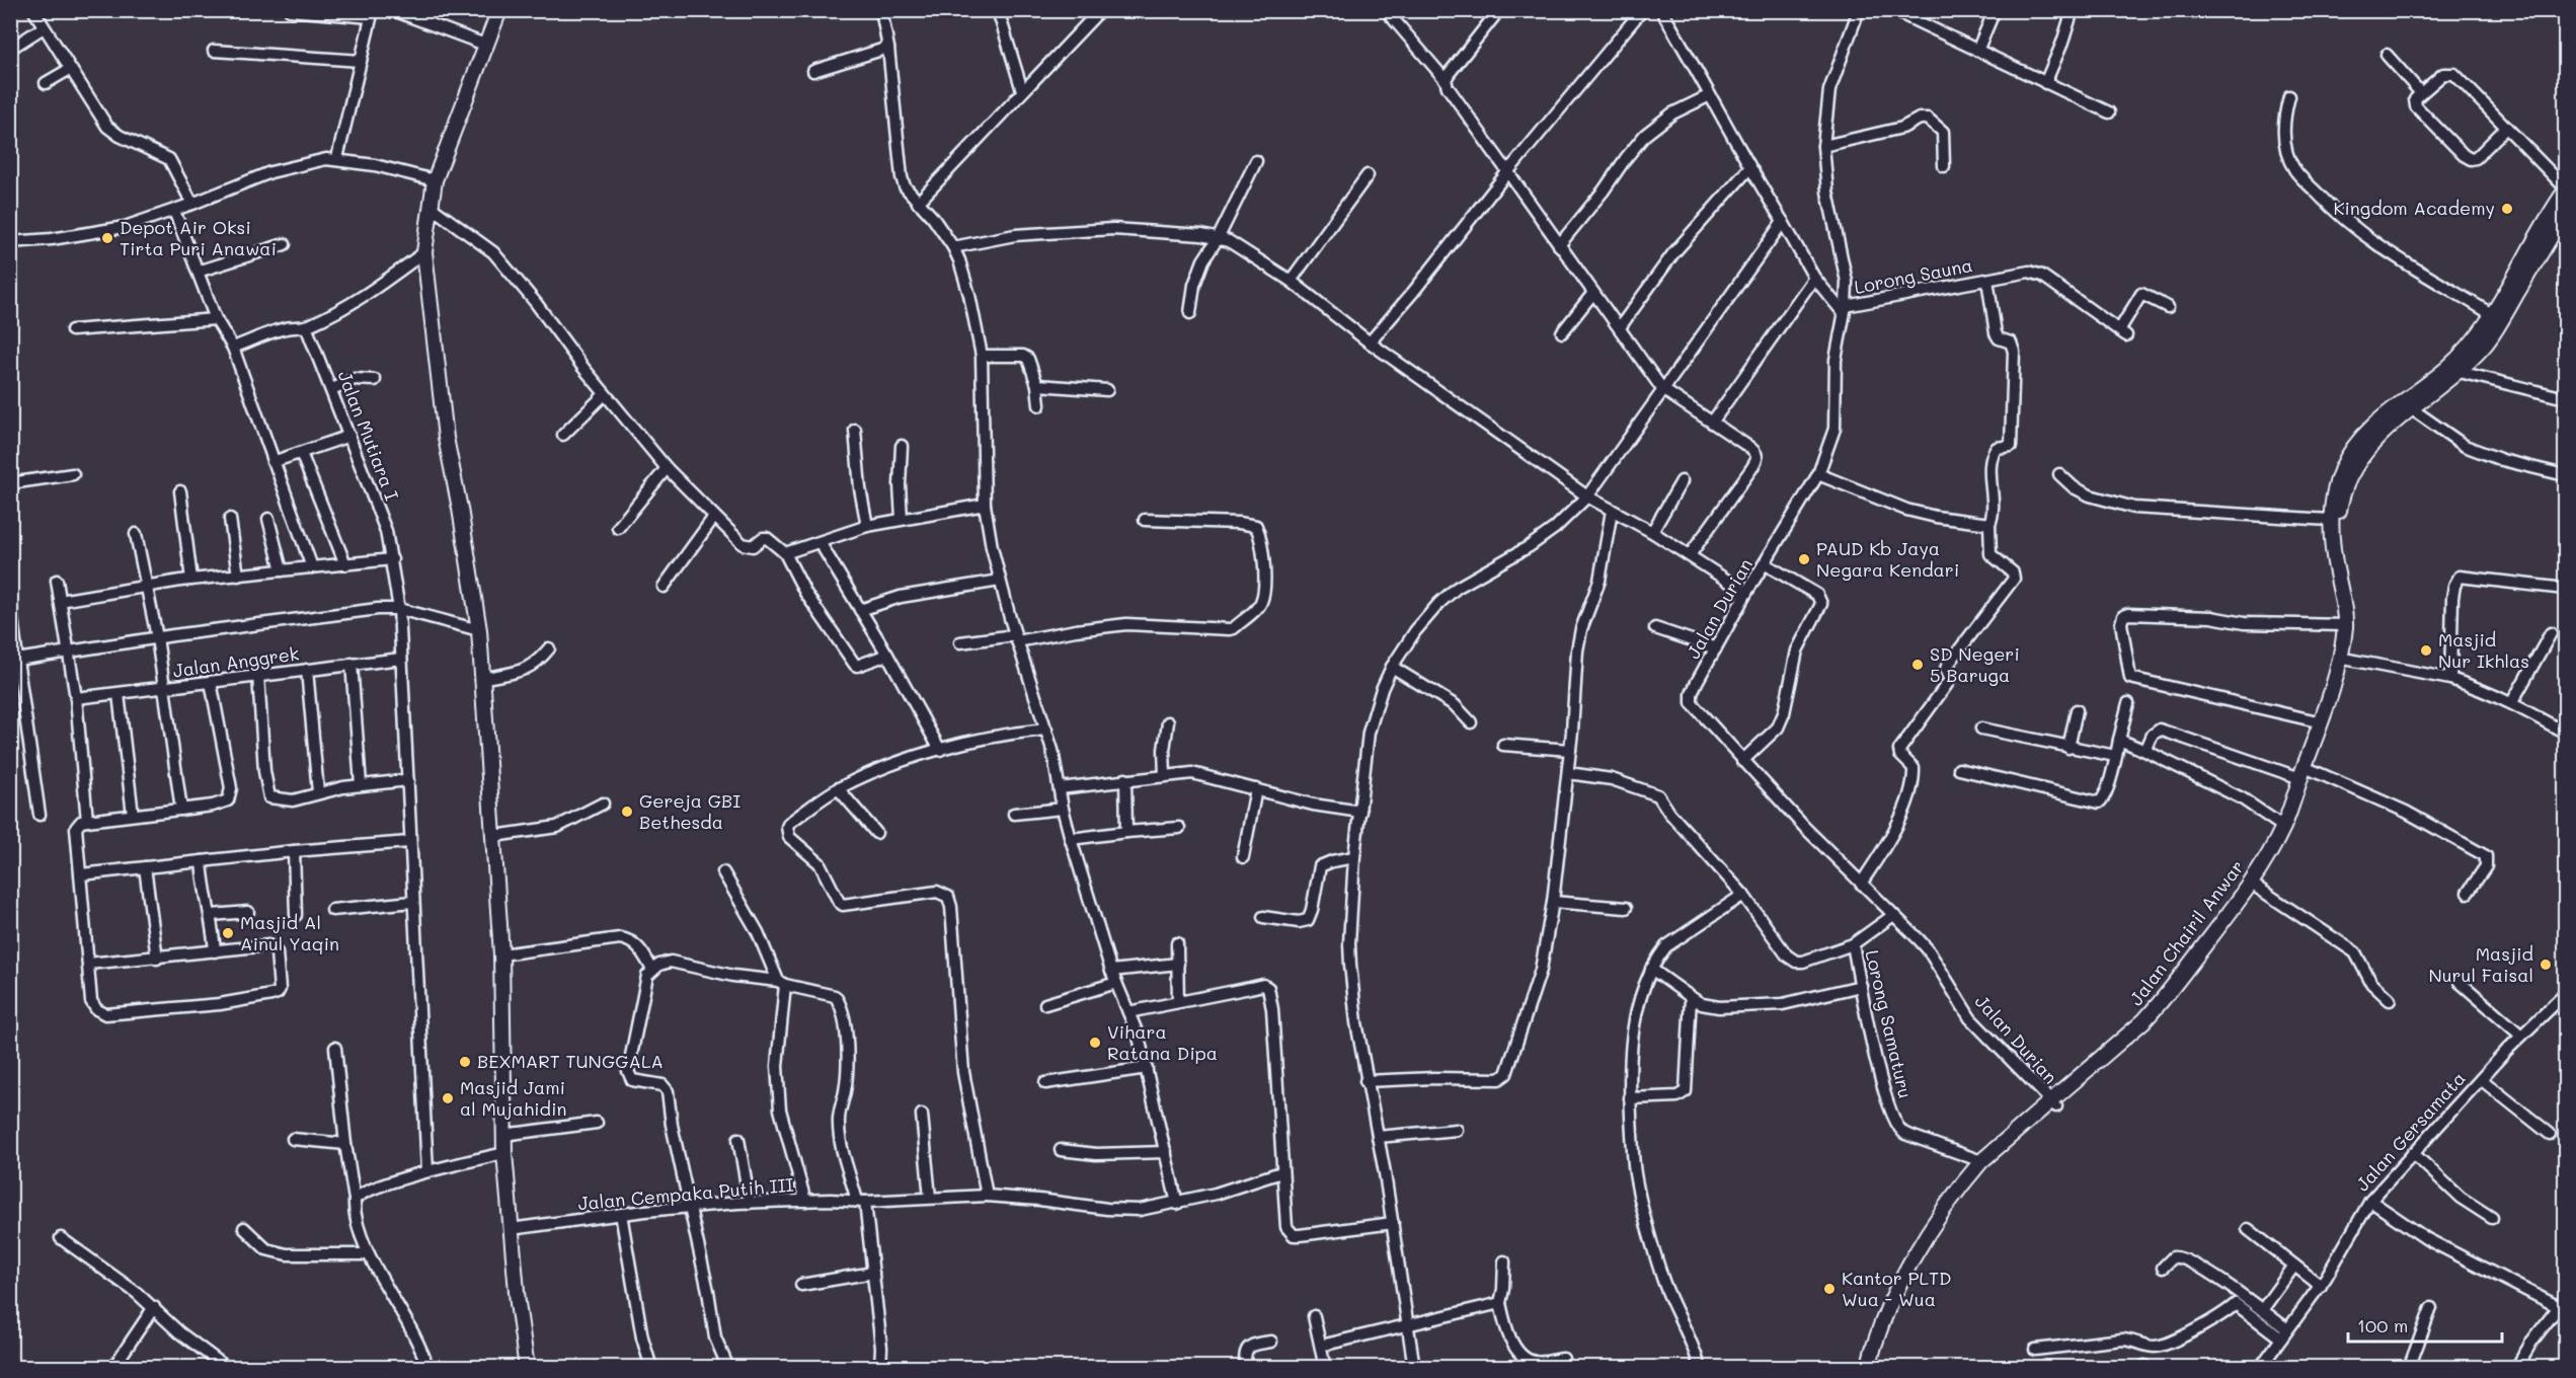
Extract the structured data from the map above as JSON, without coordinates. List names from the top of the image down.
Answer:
{
  "streets": {
    "main road": ["Jalan Chairil Anwar"],
    "street": [
      "Lorong Sauna",
      "Jalan Mutiara I",
      "Jalan Durian",
      "Jalan Anggrek",
      "Lorong Samaturu",
      "Jalan Gersamata",
      "Jalan Cempaka Putih III"
    ]
  },
  "crossings": [
    ["Lorong Sauna", "Jalan Durian"],
    ["Jalan Mutiara I", "Jalan Anggrek"],
    ["Jalan Durian", "Jalan Chairil Anwar"],
    ["Jalan Chairil Anwar", "Lorong Samaturu"]
  ],
  "places": [
    "Kingdom Academy",
    "Depot Air Oksi Tirta Puri Anawai",
    "PAUD Kb Jaya Negara Kendari",
    "Masjid Nur Ikhlas",
    "SD Negeri 5 Baruga",
    "Gereja GBI Bethesda",
    "Masjid Al Ainul Yaqin",
    "Masjid Nurul Faisal",
    "Vihara Ratana Dipa",
    "BEXMART TUNGGALA",
    "Masjid Jami al Mujahidin",
    "Kantor PLTD Wua - Wua"
  ],
  "scale_bar": "100 m"
}
